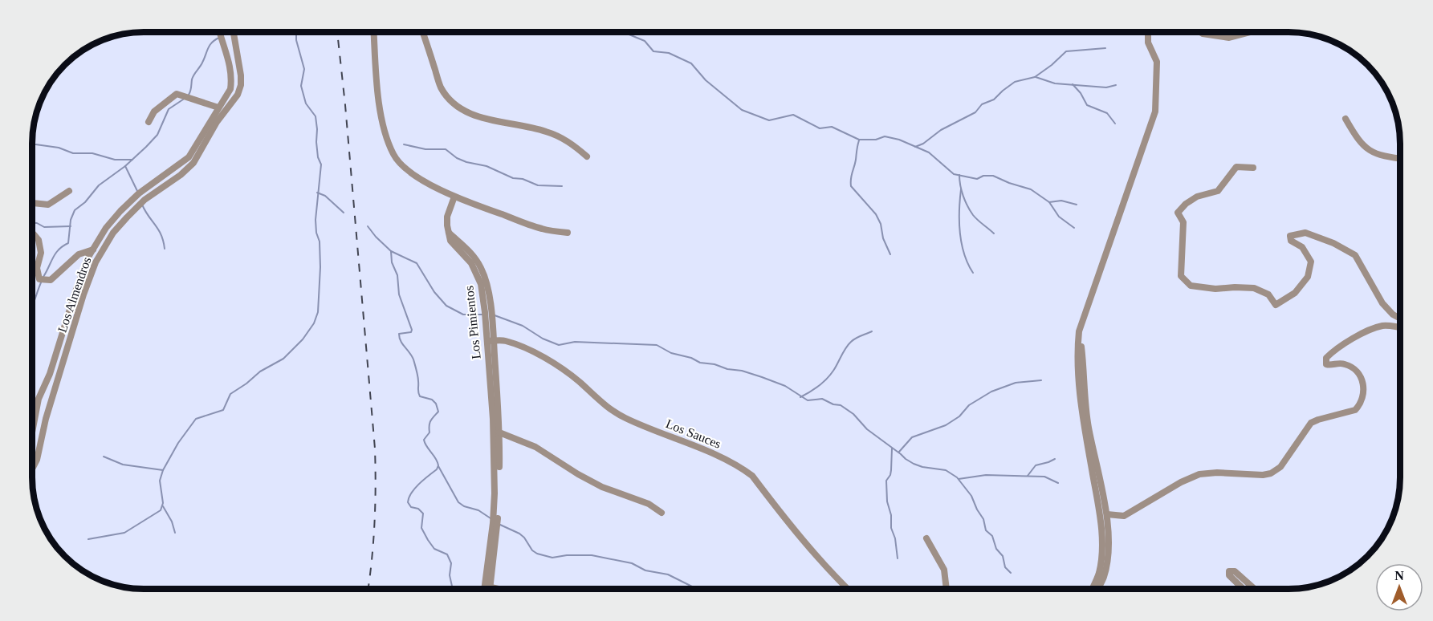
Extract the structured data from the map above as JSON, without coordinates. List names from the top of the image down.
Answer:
{
  "streets": {
    "street": ["Los Almendros", "Los Pimientos", "Los Sauces"]
  },
  "crossings": [
    ["Los Pimientos", "Los Sauces"]
  ],
  "north": "top"
}
